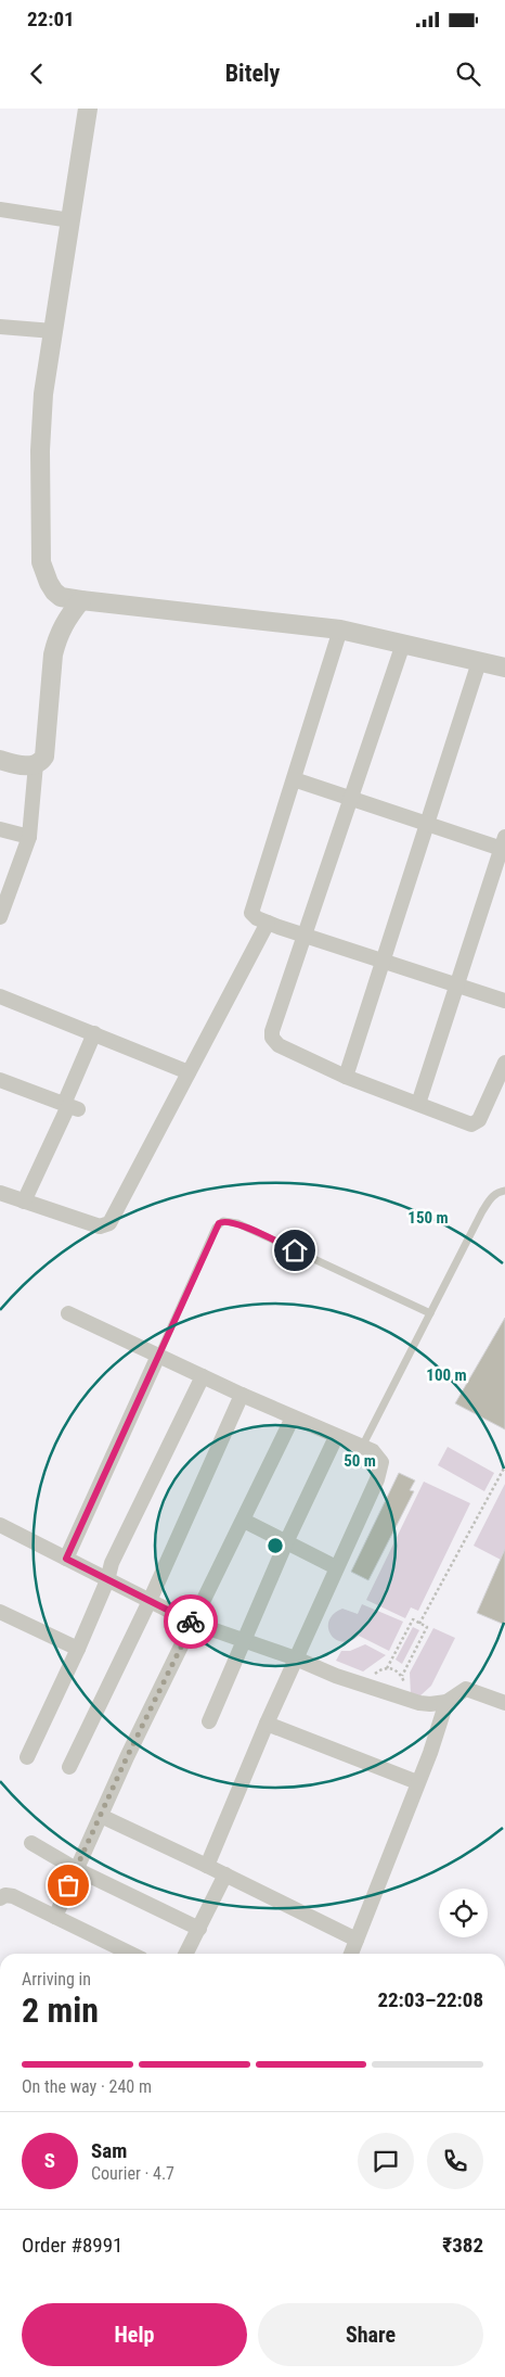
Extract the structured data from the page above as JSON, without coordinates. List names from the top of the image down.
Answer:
{
  "page": {
    "status": "22:01",
    "header": "Bitely",
    "heading": ["2 min", "Arriving in", "22:03–22:08"],
    "panel": [
      "Sam",
      "Courier · 4.7",
      "Order #8991",
      "₹382"
    ],
    "bar": "On the way · 240 m",
    "round": "S",
    "buttons": ["Help", "Share"]
  },
  "rings": ["150 m", "100 m", "50 m"]
}
